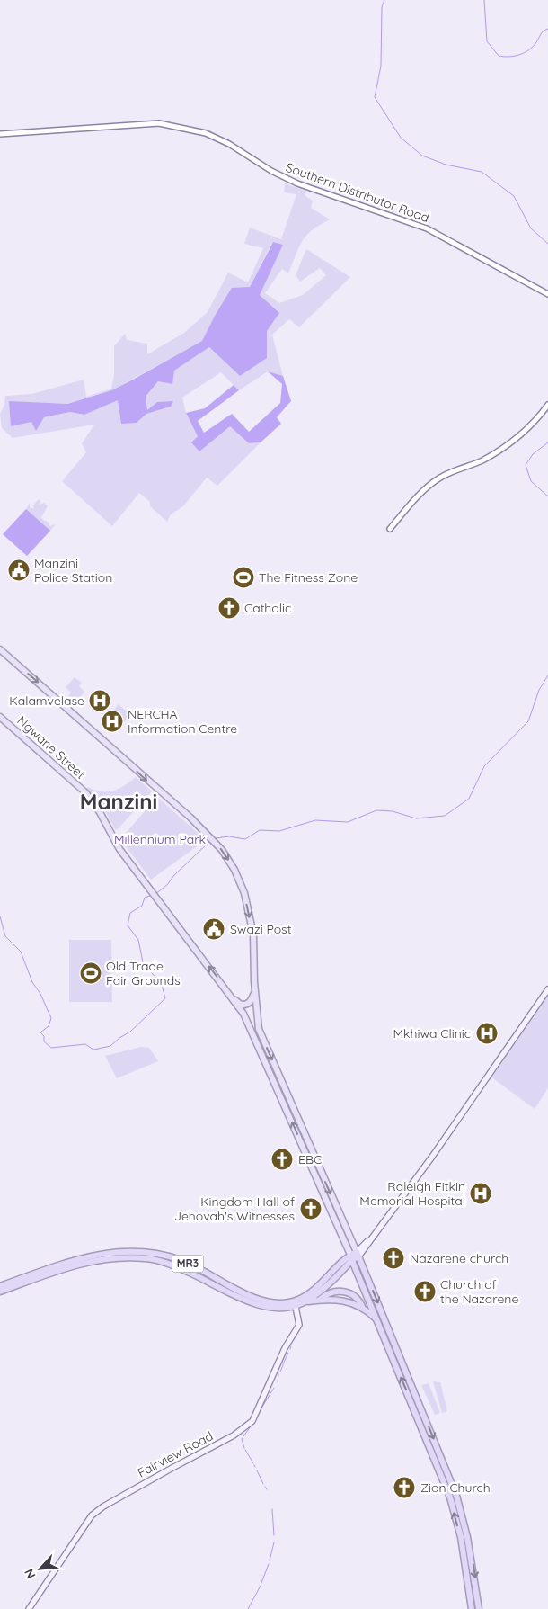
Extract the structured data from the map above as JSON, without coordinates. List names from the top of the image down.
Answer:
{
  "streets": {
    "highway": ["MR3"],
    "main road": ["Ngwane Street", "Fairview Road"],
    "street": ["Southern Distributor Road"]
  },
  "crossings": [
    ["MR3", "Fairview Road"]
  ],
  "one_way": ["Ngwane Street"],
  "districts": ["Manzini"],
  "parks": ["Millennium Park"],
  "places": {
    "public building": ["Manzini Police Station", "Swazi Post"],
    "sports": ["The Fitness Zone", "Old Trade Fair Grounds"],
    "church": [
      "Catholic",
      "EBC",
      "Kingdom Hall of Jehovah's Witnesses",
      "Nazarene church",
      "Church of the Nazarene",
      "Zion Church"
    ],
    "hospital": [
      "Kalamvelase",
      "NERCHA Information Centre",
      "Mkhiwa Clinic",
      "Raleigh Fitkin Memorial Hospital"
    ]
  },
  "north": "bottom left"
}
